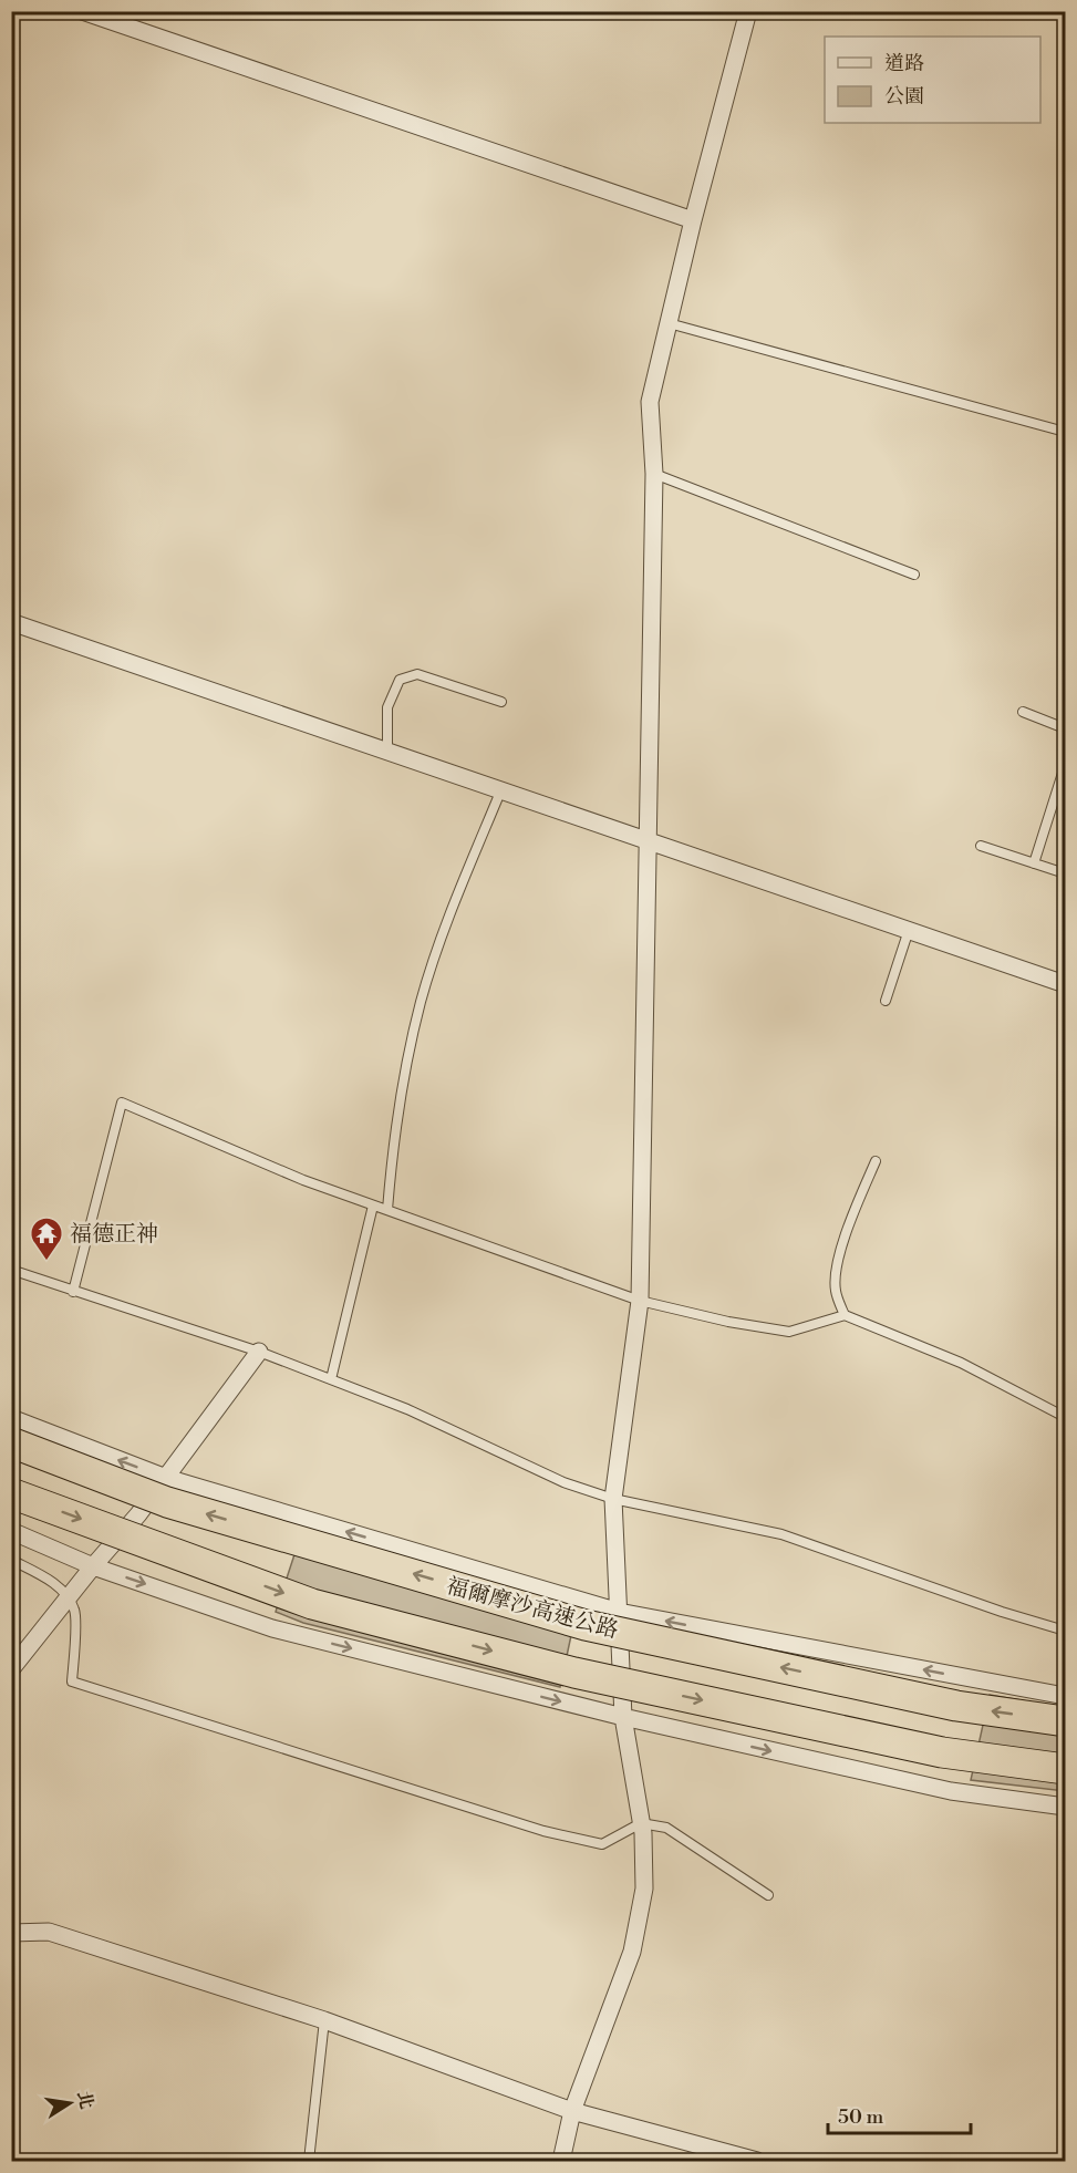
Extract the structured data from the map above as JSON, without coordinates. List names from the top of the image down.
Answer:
{
  "streets": {
    "highway": ["福爾摩沙高速公路"]
  },
  "places": {
    "temple": ["福德正神"]
  },
  "legend": ["道路", "公園"],
  "scale_bar": "50 m",
  "north": "right"
}
